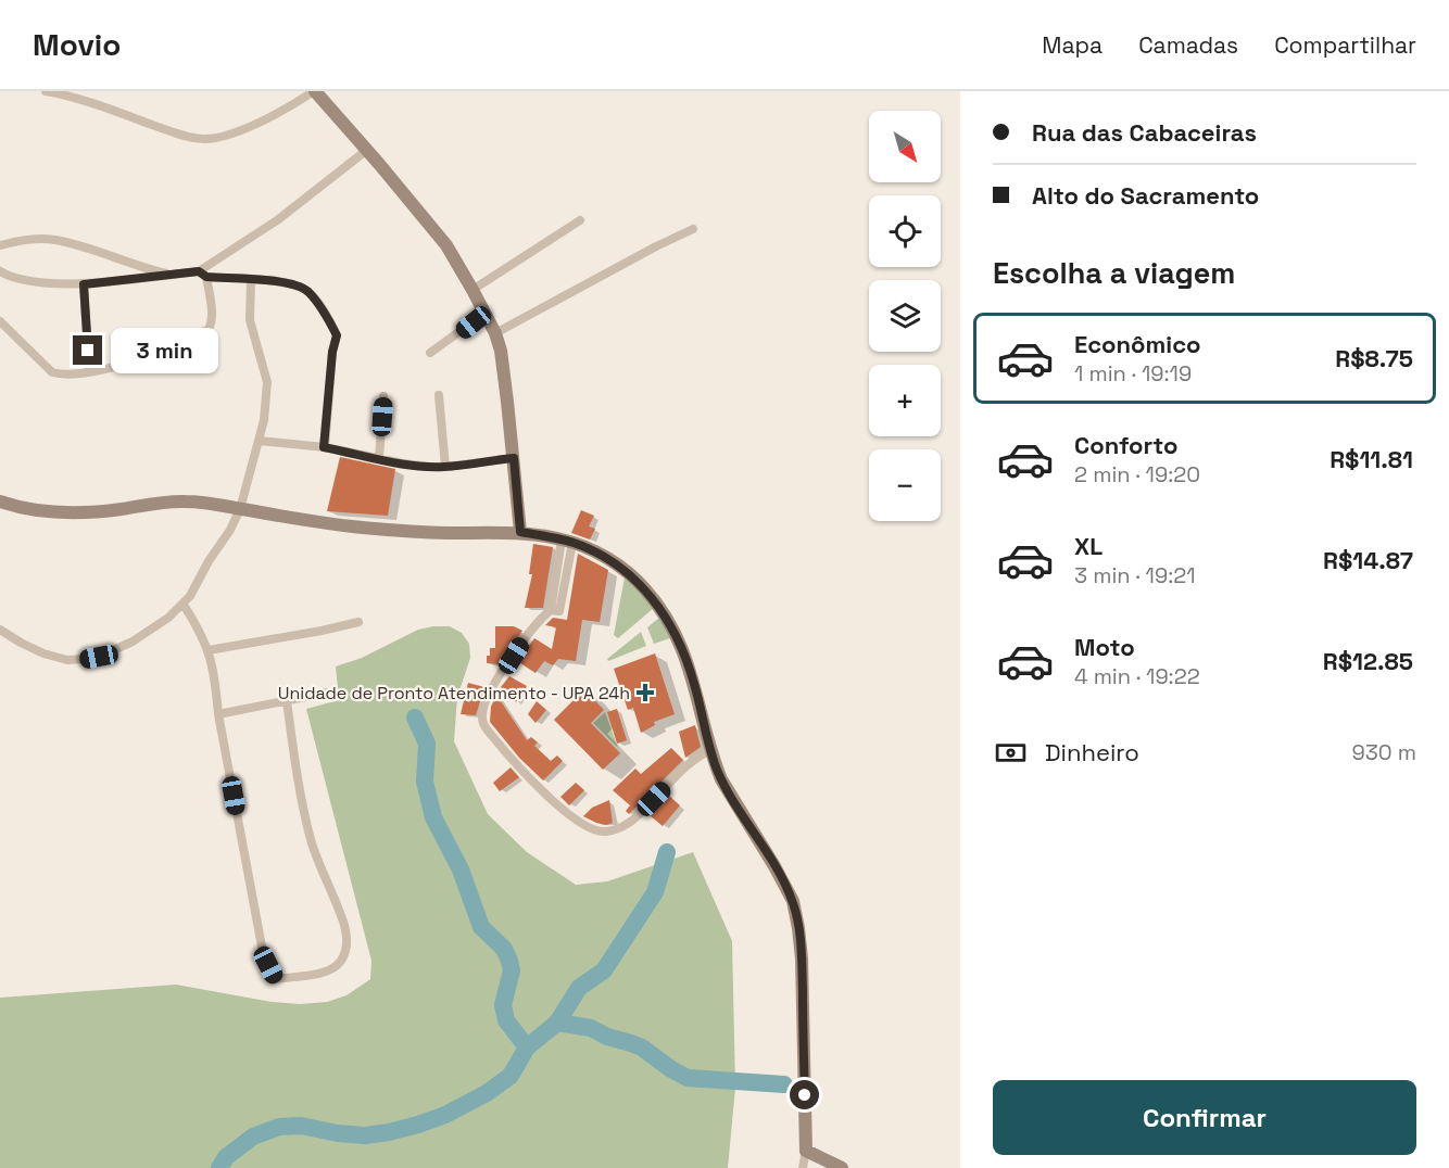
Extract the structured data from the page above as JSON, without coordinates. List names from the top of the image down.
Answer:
{
  "places": {
    "health": ["Unidade de Pronto Atendimento - UPA 24h"]
  },
  "north": "bottom right",
  "page": {
    "header": "Movio",
    "nav": ["Mapa", "Camadas", "Compartilhar"],
    "banner": ["Rua das Cabaceiras", "Alto do Sacramento"],
    "map_buttons": ["+", "−"],
    "heading": "Escolha a viagem",
    "list": [
      {
        "name": "Econômico",
        "note": "1 min · 19:19",
        "value": "R$8.75"
      },
      {
        "name": "Conforto",
        "note": "2 min · 19:20",
        "value": "R$11.81"
      },
      {
        "name": "XL",
        "note": "3 min · 19:21",
        "value": "R$14.87"
      },
      {
        "name": "Moto",
        "note": "4 min · 19:22",
        "value": "R$12.85"
      }
    ],
    "bubble": "3 min",
    "pay": ["Dinheiro", "930 m"],
    "buttons": "Confirmar"
  }
}
